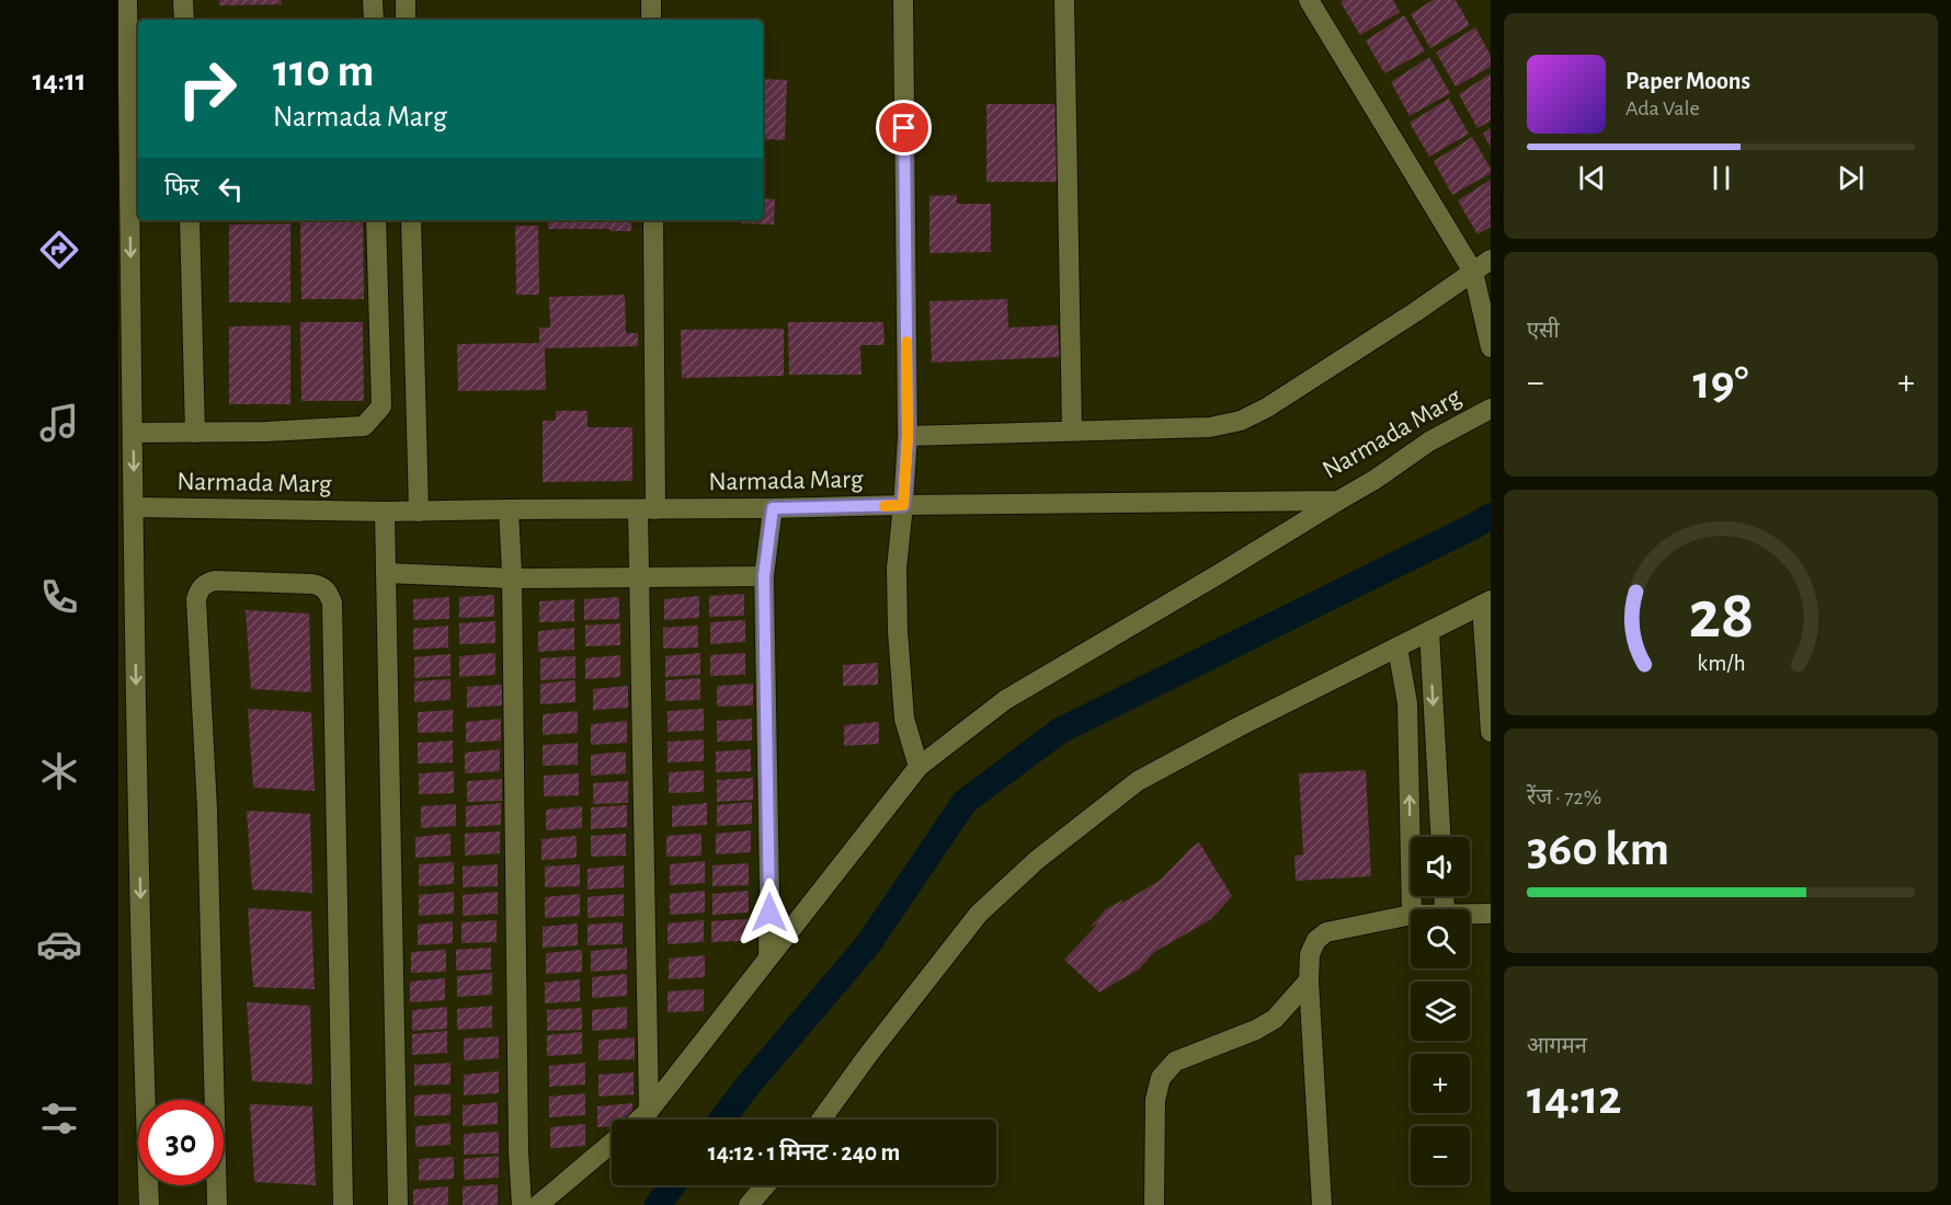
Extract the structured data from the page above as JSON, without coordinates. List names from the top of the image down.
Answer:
{
  "streets": {
    "street": ["Narmada Marg"]
  },
  "page": {
    "tabs": "14:11",
    "turn": ["110 m", "Narmada Marg"],
    "song": ["Paper Moons", "Ada Vale"],
    "then": "फिर",
    "tile": [
      "एसी",
      ["रेंज · 72%", "360 km"],
      ["आगमन", "14:12"]
    ],
    "heat": ["−", "19°", "+"],
    "map_buttons": ["+", "−"],
    "limit": "30",
    "trip": "14:12 · 1 मिनट · 240 m",
    "gauge": ["28", "km/h"]
  }
}
